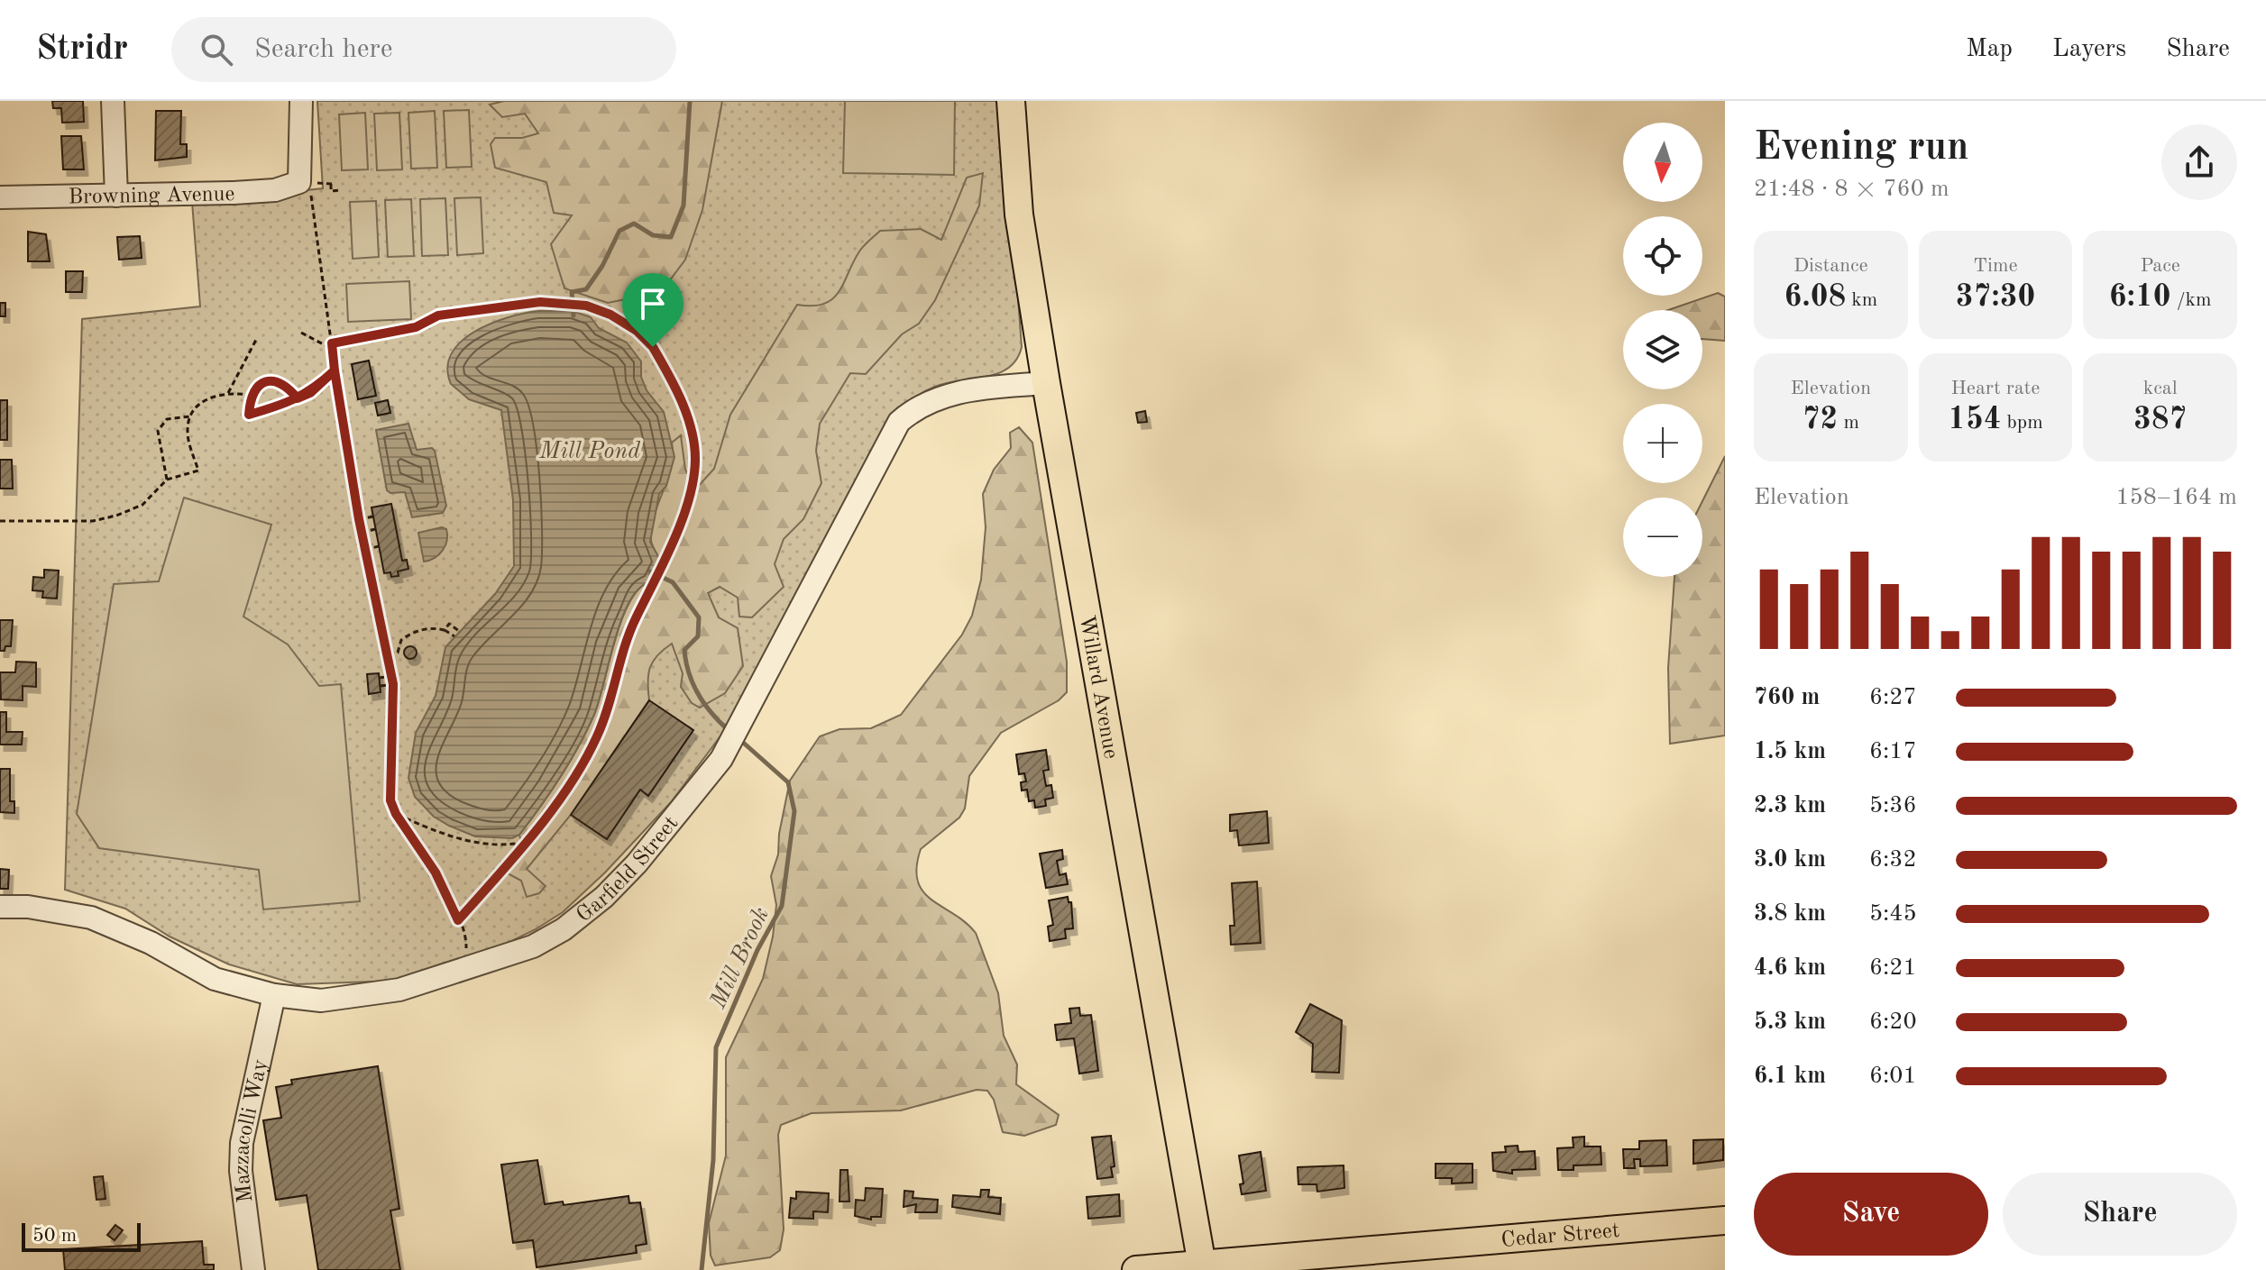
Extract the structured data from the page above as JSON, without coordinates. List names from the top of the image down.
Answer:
{
  "streets": {
    "main road": ["Willard Avenue", "Cedar Street"],
    "street": ["Browning Avenue", "Garfield Street", "Mazzacolli Way"]
  },
  "crossings": [
    ["Willard Avenue", "Garfield Street"],
    ["Willard Avenue", "Cedar Street"],
    ["Garfield Street", "Mazzacolli Way"]
  ],
  "water": ["Mill Pond", "Mill Brook"],
  "scale_bar": "50 m",
  "north": "bottom",
  "page": {
    "header": "Stridr",
    "search": "Search here",
    "nav": ["Map", "Layers", "Share"],
    "heading": ["Evening run", "21:48 · 8 × 760 m"],
    "map_buttons": ["+", "−"],
    "stats": [
      ["Distance", "6.08 km"],
      ["Time", "37:30"],
      ["Pace", "6:10 /km"],
      ["Elevation", "72 m"],
      ["Heart rate", "154 bpm"],
      ["kcal", "387"]
    ],
    "chart": ["Elevation", "158–164 m"],
    "list": [
      {
        "name": "760 m",
        "note": "6:27"
      },
      {
        "name": "1.5 km",
        "note": "6:17"
      },
      {
        "name": "2.3 km",
        "note": "5:36"
      },
      {
        "name": "3.0 km",
        "note": "6:32"
      },
      {
        "name": "3.8 km",
        "note": "5:45"
      },
      {
        "name": "4.6 km",
        "note": "6:21"
      },
      {
        "name": "5.3 km",
        "note": "6:20"
      },
      {
        "name": "6.1 km",
        "note": "6:01"
      }
    ],
    "buttons": ["Save", "Share"],
    "scale": "50 m"
  }
}
